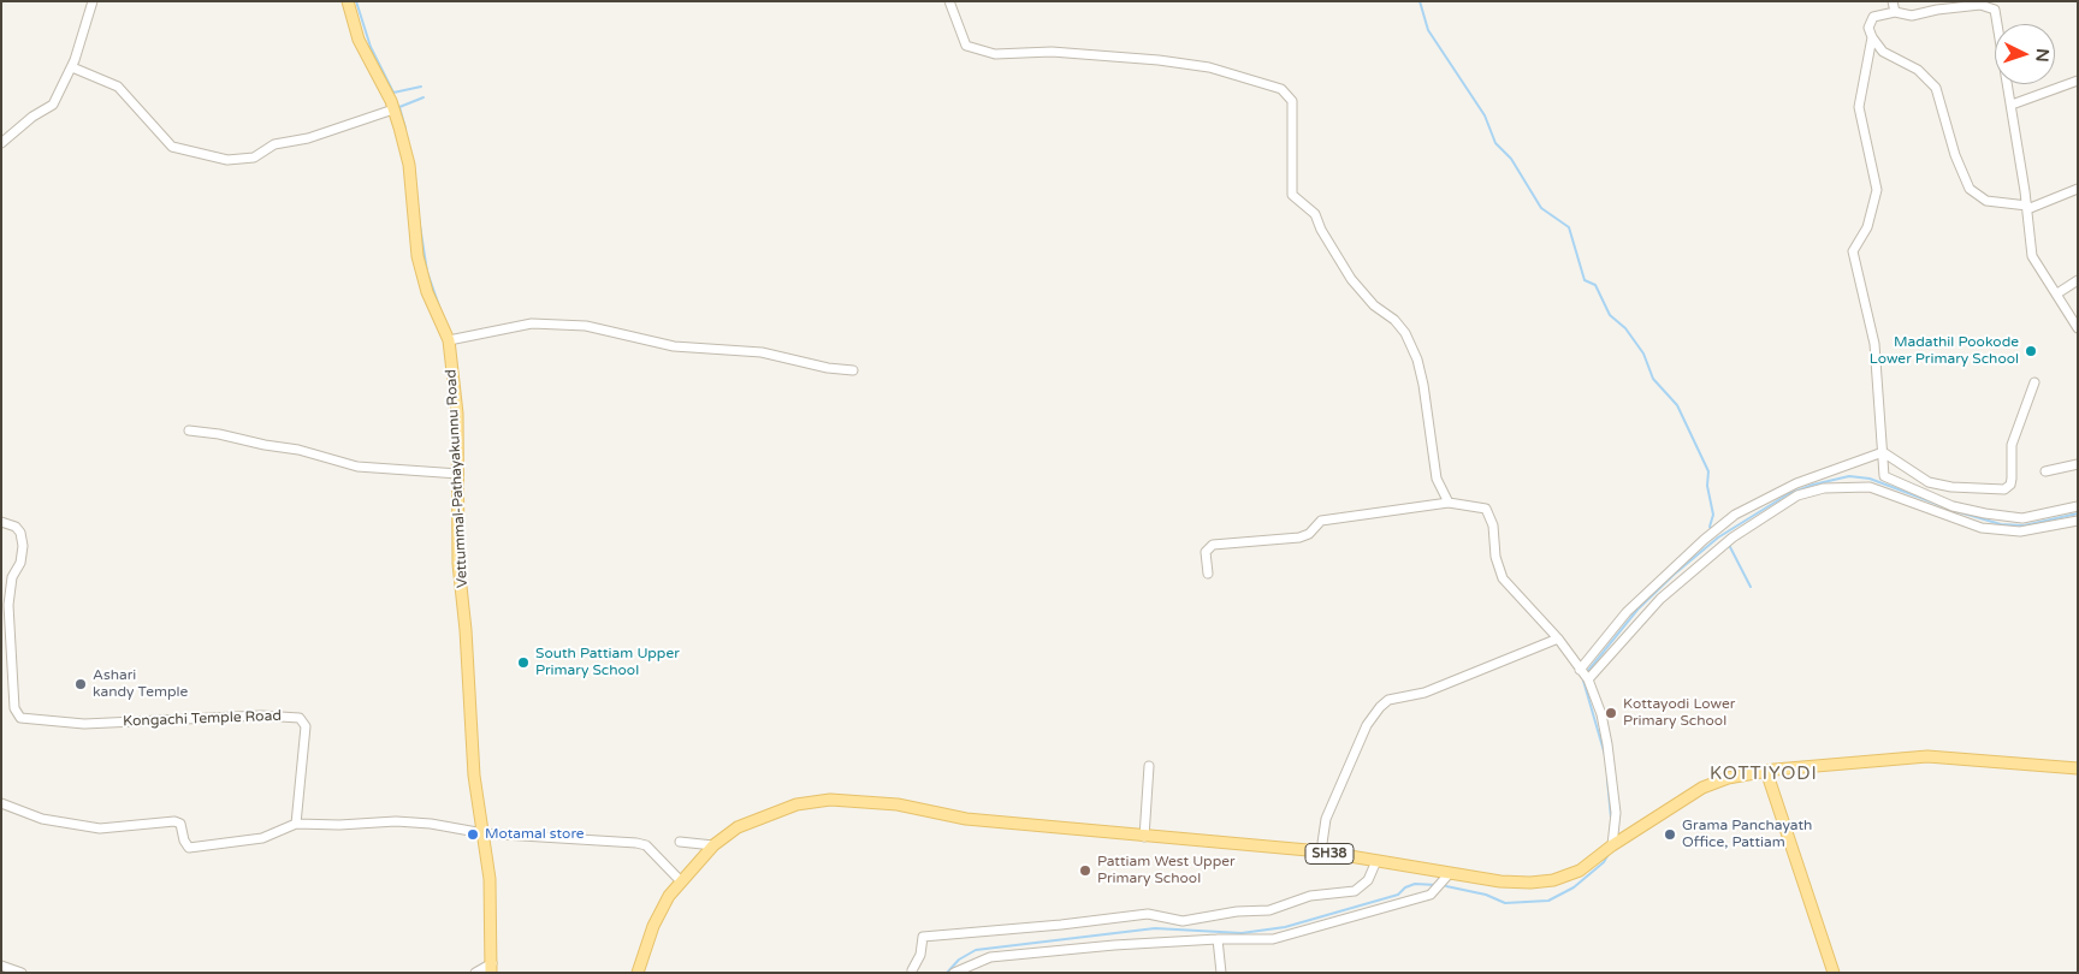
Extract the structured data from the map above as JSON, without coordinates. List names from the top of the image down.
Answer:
{
  "streets": {
    "main road": ["Vettummal-Pathayakunnu Road", "SH38"],
    "street": ["Kongachi Temple Road"]
  },
  "districts": ["KOTTIYODI"],
  "places": [
    "Madathil Pookode Lower Primary School",
    "South Pattiam Upper Primary School",
    "Ashari kandy Temple",
    "Kottayodi Lower Primary School",
    "Motamal store",
    "Grama Panchayath Office, Pattiam",
    "Pattiam West Upper Primary School"
  ],
  "north": "right"
}
